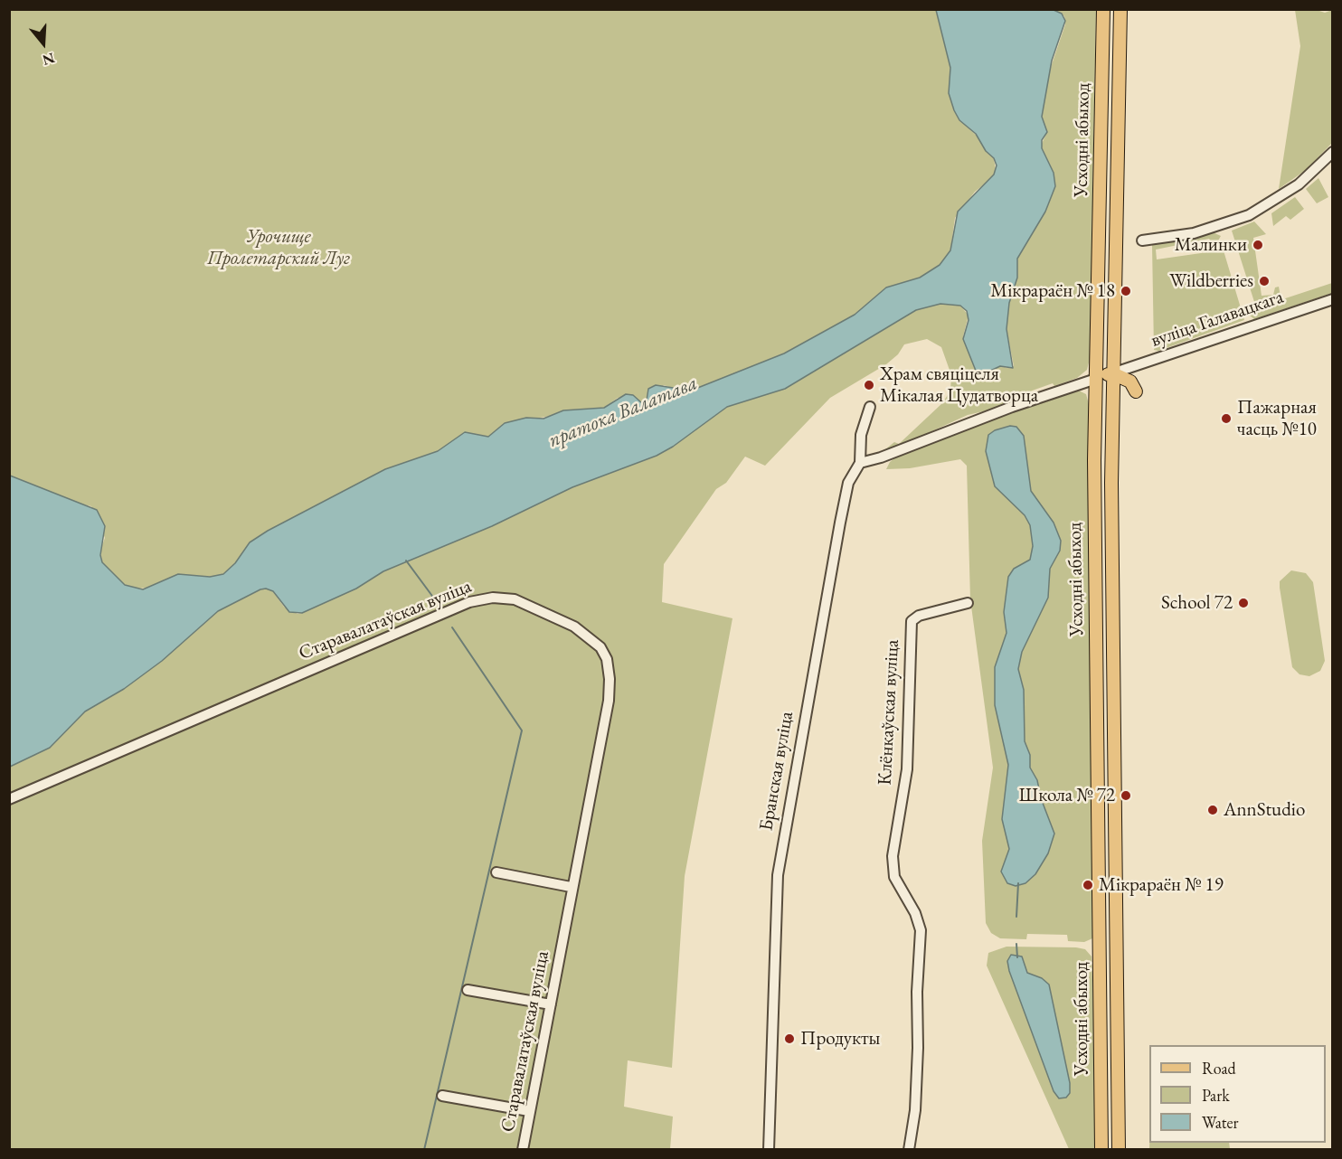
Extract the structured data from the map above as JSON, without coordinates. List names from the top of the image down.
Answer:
{
  "streets": {
    "main road": ["Усходні абыход"],
    "street": [
      "вуліца Галавацкага",
      "Старавалатаўская вуліца",
      "Клёнкаўская вуліца",
      "Бранская вуліца"
    ]
  },
  "crossings": [
    ["Усходні абыход", "вуліца Галавацкага"]
  ],
  "water": ["пратока Валатава"],
  "parks": ["Урочище Пролетарский Луг"],
  "places": [
    "Малинки",
    "Wildberries",
    "Мікрараён № 18",
    "Храм свяціцеля Мікалая Цудатворца",
    "Пажарная часць №10",
    "School 72",
    "Школа № 72",
    "AnnStudio",
    "Мікрараён № 19",
    "Продукты"
  ],
  "legend": ["Road", "Park", "Water"],
  "north": "bottom"
}
